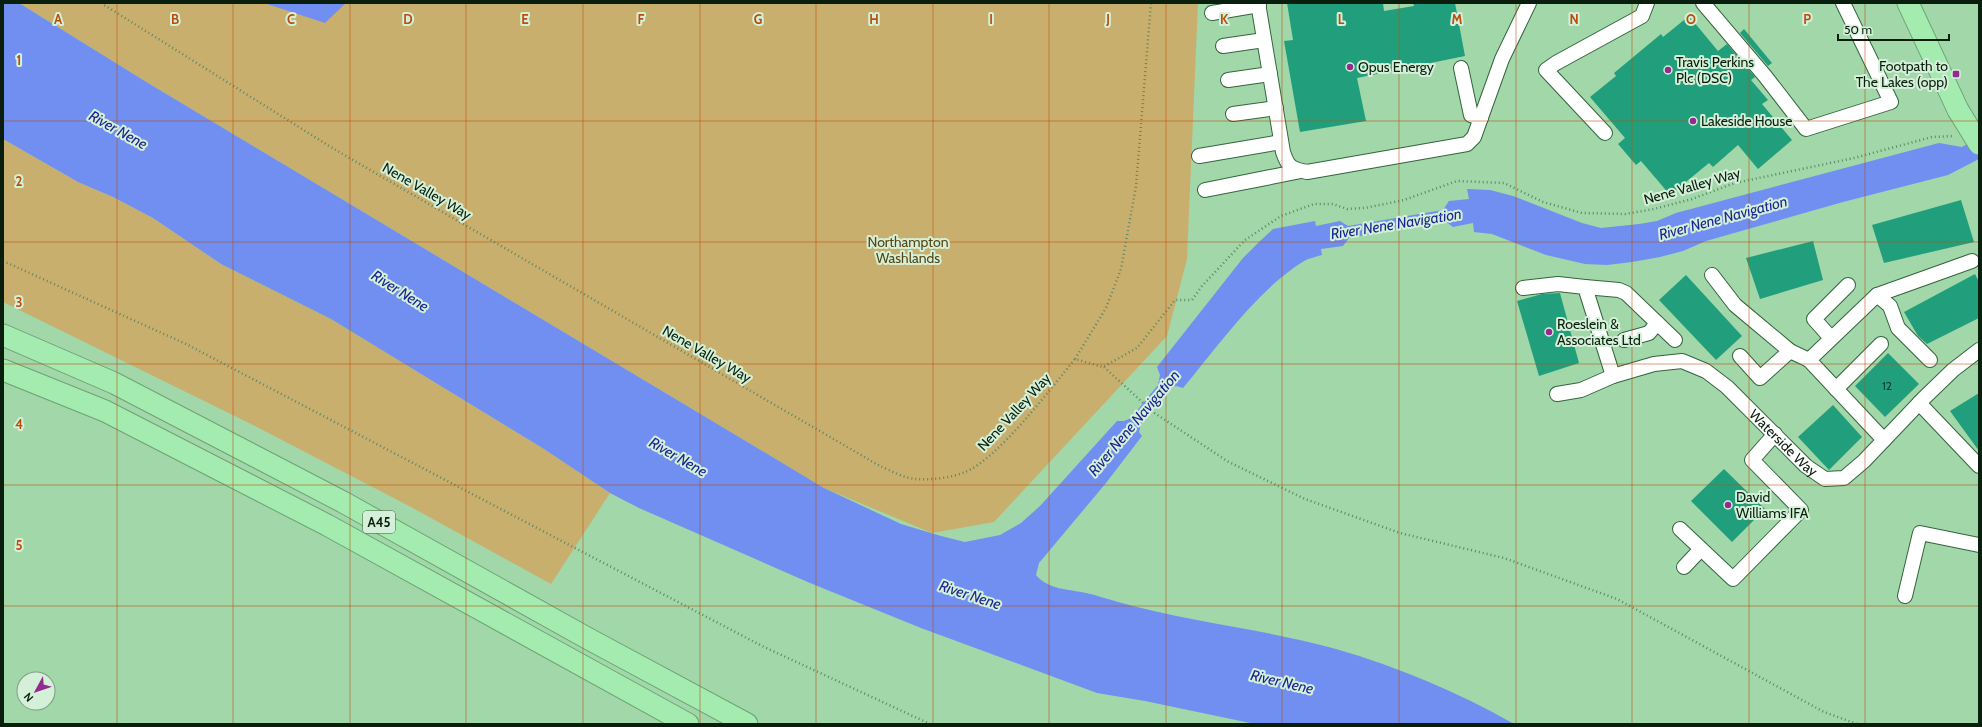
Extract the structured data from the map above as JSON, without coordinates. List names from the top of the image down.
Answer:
{
  "streets": {
    "highway": ["A45"],
    "street": ["Waterside Way"],
    "path": ["Nene Valley Way"]
  },
  "water": ["River Nene", "River Nene Navigation"],
  "parks": ["Northampton Washlands"],
  "places": {
    "other": [
      "Opus Energy",
      "Travis Perkins Plc (DSC)",
      "Lakeside House",
      "Roeslein & Associates Ltd",
      "David Williams IFA"
    ],
    "transit": ["Footpath to The Lakes (opp)"]
  },
  "house_numbers": ["12"],
  "scale_bar": "50 m",
  "north": "bottom left",
  "grid": {
    "columns": [
      "A",
      "B",
      "C",
      "D",
      "E",
      "F",
      "G",
      "H",
      "I",
      "J",
      "K",
      "L",
      "M",
      "N",
      "O",
      "P"
    ],
    "rows": [
      "1",
      "2",
      "3",
      "4",
      "5"
    ]
  }
}
